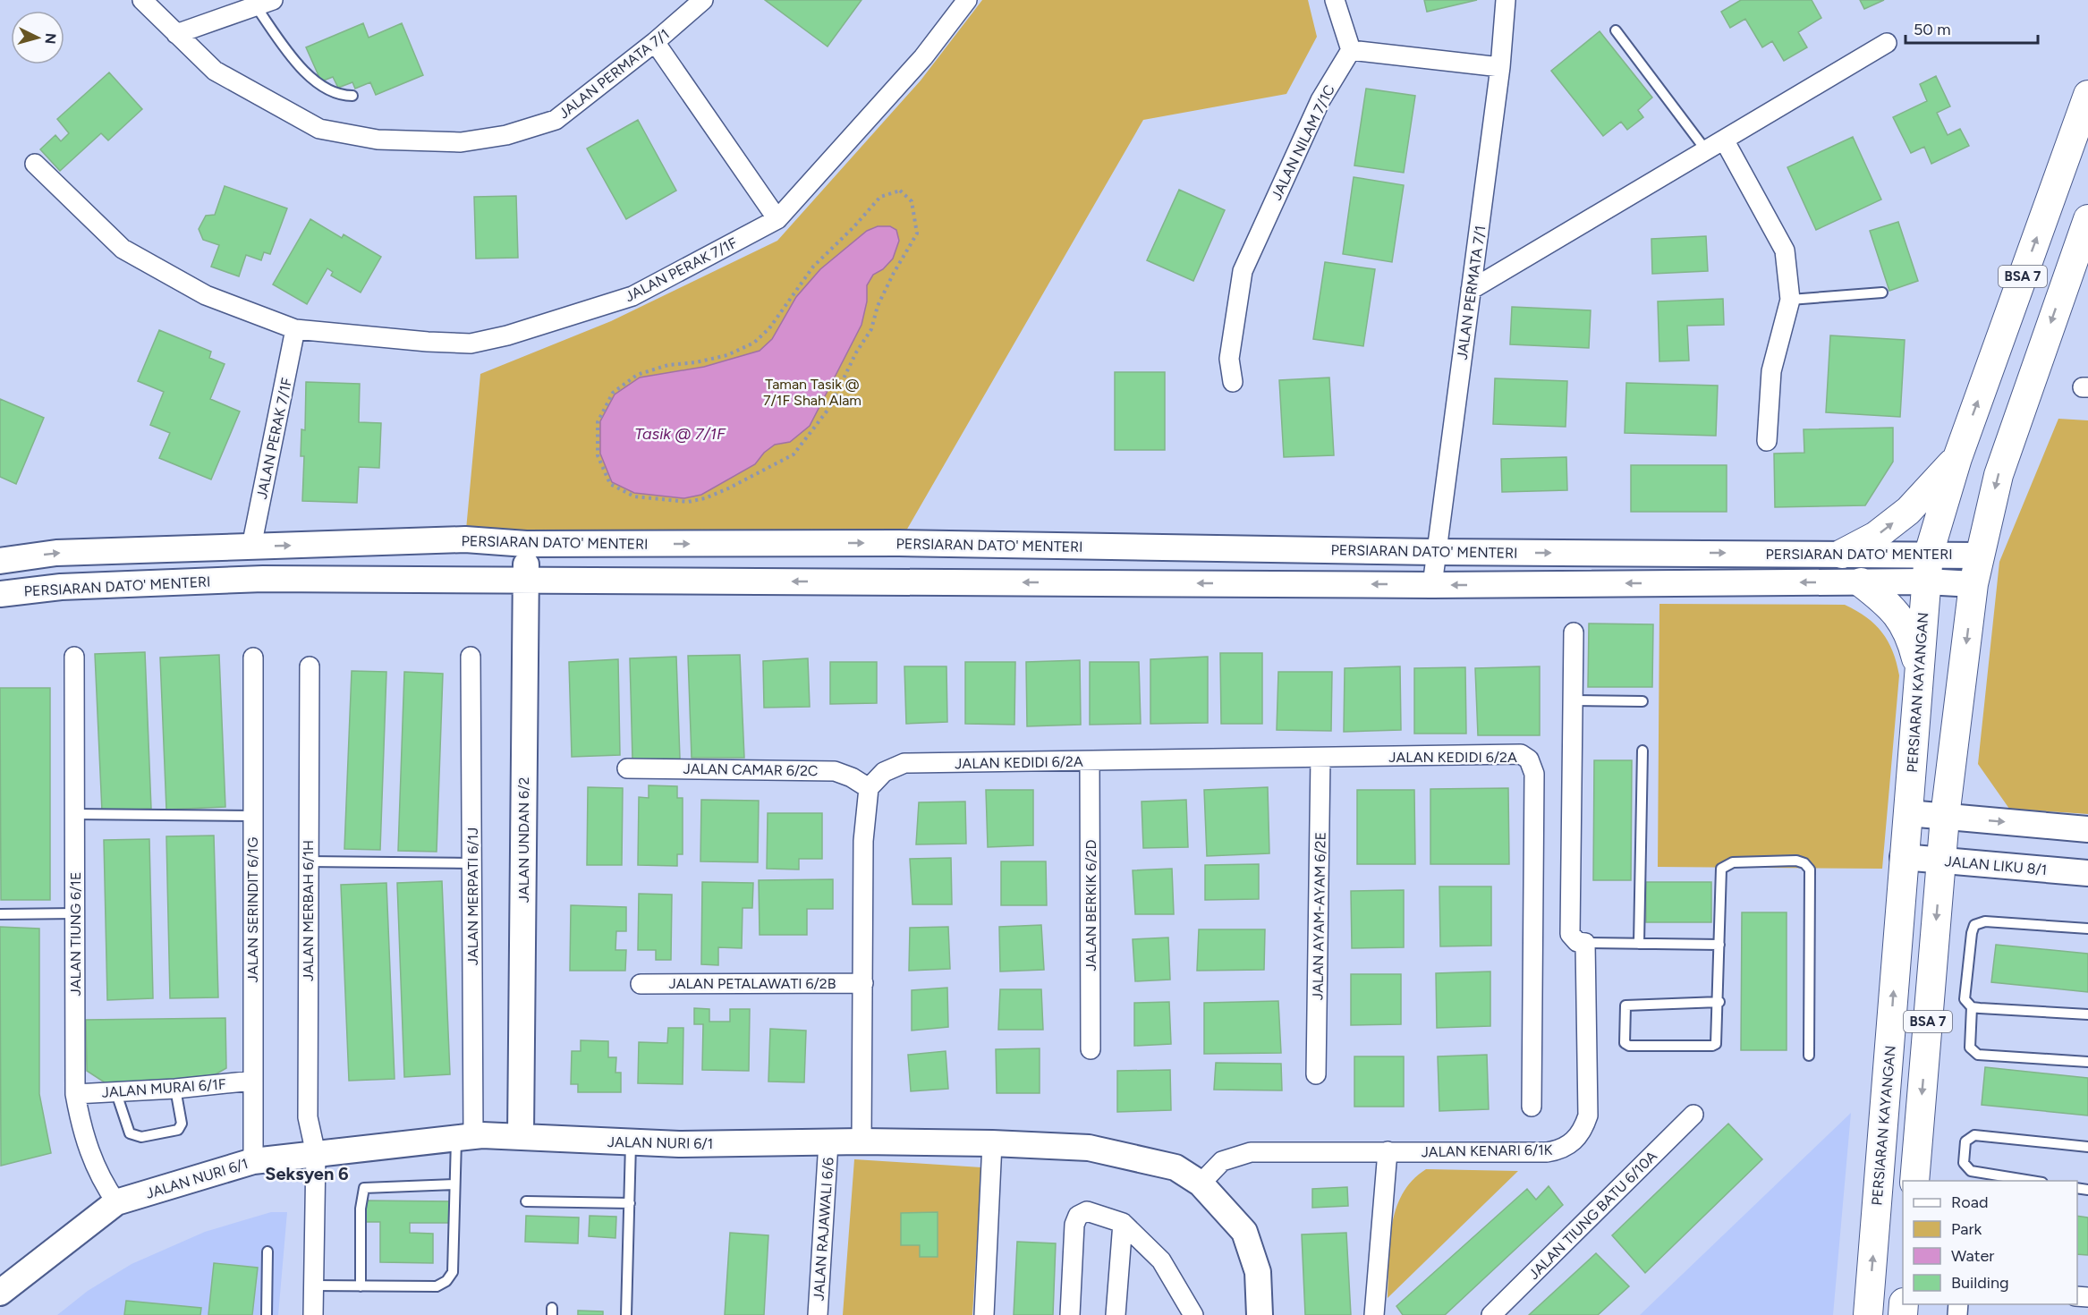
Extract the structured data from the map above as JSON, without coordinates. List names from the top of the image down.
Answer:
{
  "streets": {
    "main road": [
      "BSA 7",
      "PERSIARAN DATO' MENTERI",
      "PERSIARAN KAYANGAN",
      "JALAN UNDAN 6/2",
      "JALAN LIKU 8/1",
      "JALAN NURI 6/1"
    ],
    "street": [
      "JALAN PERMATA 7/1",
      "JALAN NILAM 7/1C",
      "JALAN PERAK 7/1F",
      "JALAN KEDIDI 6/2A",
      "JALAN CAMAR 6/2C",
      "JALAN MERPATI 6/1J",
      "JALAN BERKIK 6/2D",
      "JALAN SERINDIT 6/1G",
      "JALAN MERBAH 6/1H",
      "JALAN AYAM-AYAM 6/2E",
      "JALAN TIUNG 6/1E",
      "JALAN PETALAWATI 6/2B",
      "JALAN MURAI 6/1F",
      "JALAN KENARI 6/1K",
      "JALAN TIUNG BATU 6/10A",
      "JALAN RAJAWALI 6/6"
    ]
  },
  "crossings": [
    ["JALAN PERMATA 7/1", "PERSIARAN DATO' MENTERI"],
    ["JALAN PERAK 7/1F", "PERSIARAN DATO' MENTERI"],
    ["BSA 7", "PERSIARAN DATO' MENTERI"],
    ["BSA 7", "JALAN LIKU 8/1"],
    ["PERSIARAN DATO' MENTERI", "PERSIARAN KAYANGAN"],
    ["PERSIARAN DATO' MENTERI", "JALAN UNDAN 6/2"],
    ["PERSIARAN KAYANGAN", "JALAN LIKU 8/1"],
    ["JALAN KEDIDI 6/2A", "JALAN CAMAR 6/2C"],
    ["JALAN KEDIDI 6/2A", "JALAN BERKIK 6/2D"],
    ["JALAN KEDIDI 6/2A", "JALAN AYAM-AYAM 6/2E"],
    ["JALAN UNDAN 6/2", "JALAN NURI 6/1"],
    ["JALAN MERPATI 6/1J", "JALAN NURI 6/1"],
    ["JALAN SERINDIT 6/1G", "JALAN MURAI 6/1F"],
    ["JALAN SERINDIT 6/1G", "JALAN NURI 6/1"],
    ["JALAN MERBAH 6/1H", "JALAN NURI 6/1"],
    ["JALAN TIUNG 6/1E", "JALAN MURAI 6/1F"],
    ["JALAN TIUNG 6/1E", "JALAN NURI 6/1"],
    ["JALAN NURI 6/1", "JALAN KENARI 6/1K"],
    ["JALAN NURI 6/1", "JALAN RAJAWALI 6/6"]
  ],
  "districts": ["Seksyen 6"],
  "water": ["Tasik @ 7/1F"],
  "parks": ["Taman Tasik @ 7/1F Shah Alam"],
  "legend": [
    "Road",
    "Park",
    "Water",
    "Building"
  ],
  "scale_bar": "50 m",
  "north": "right"
}
